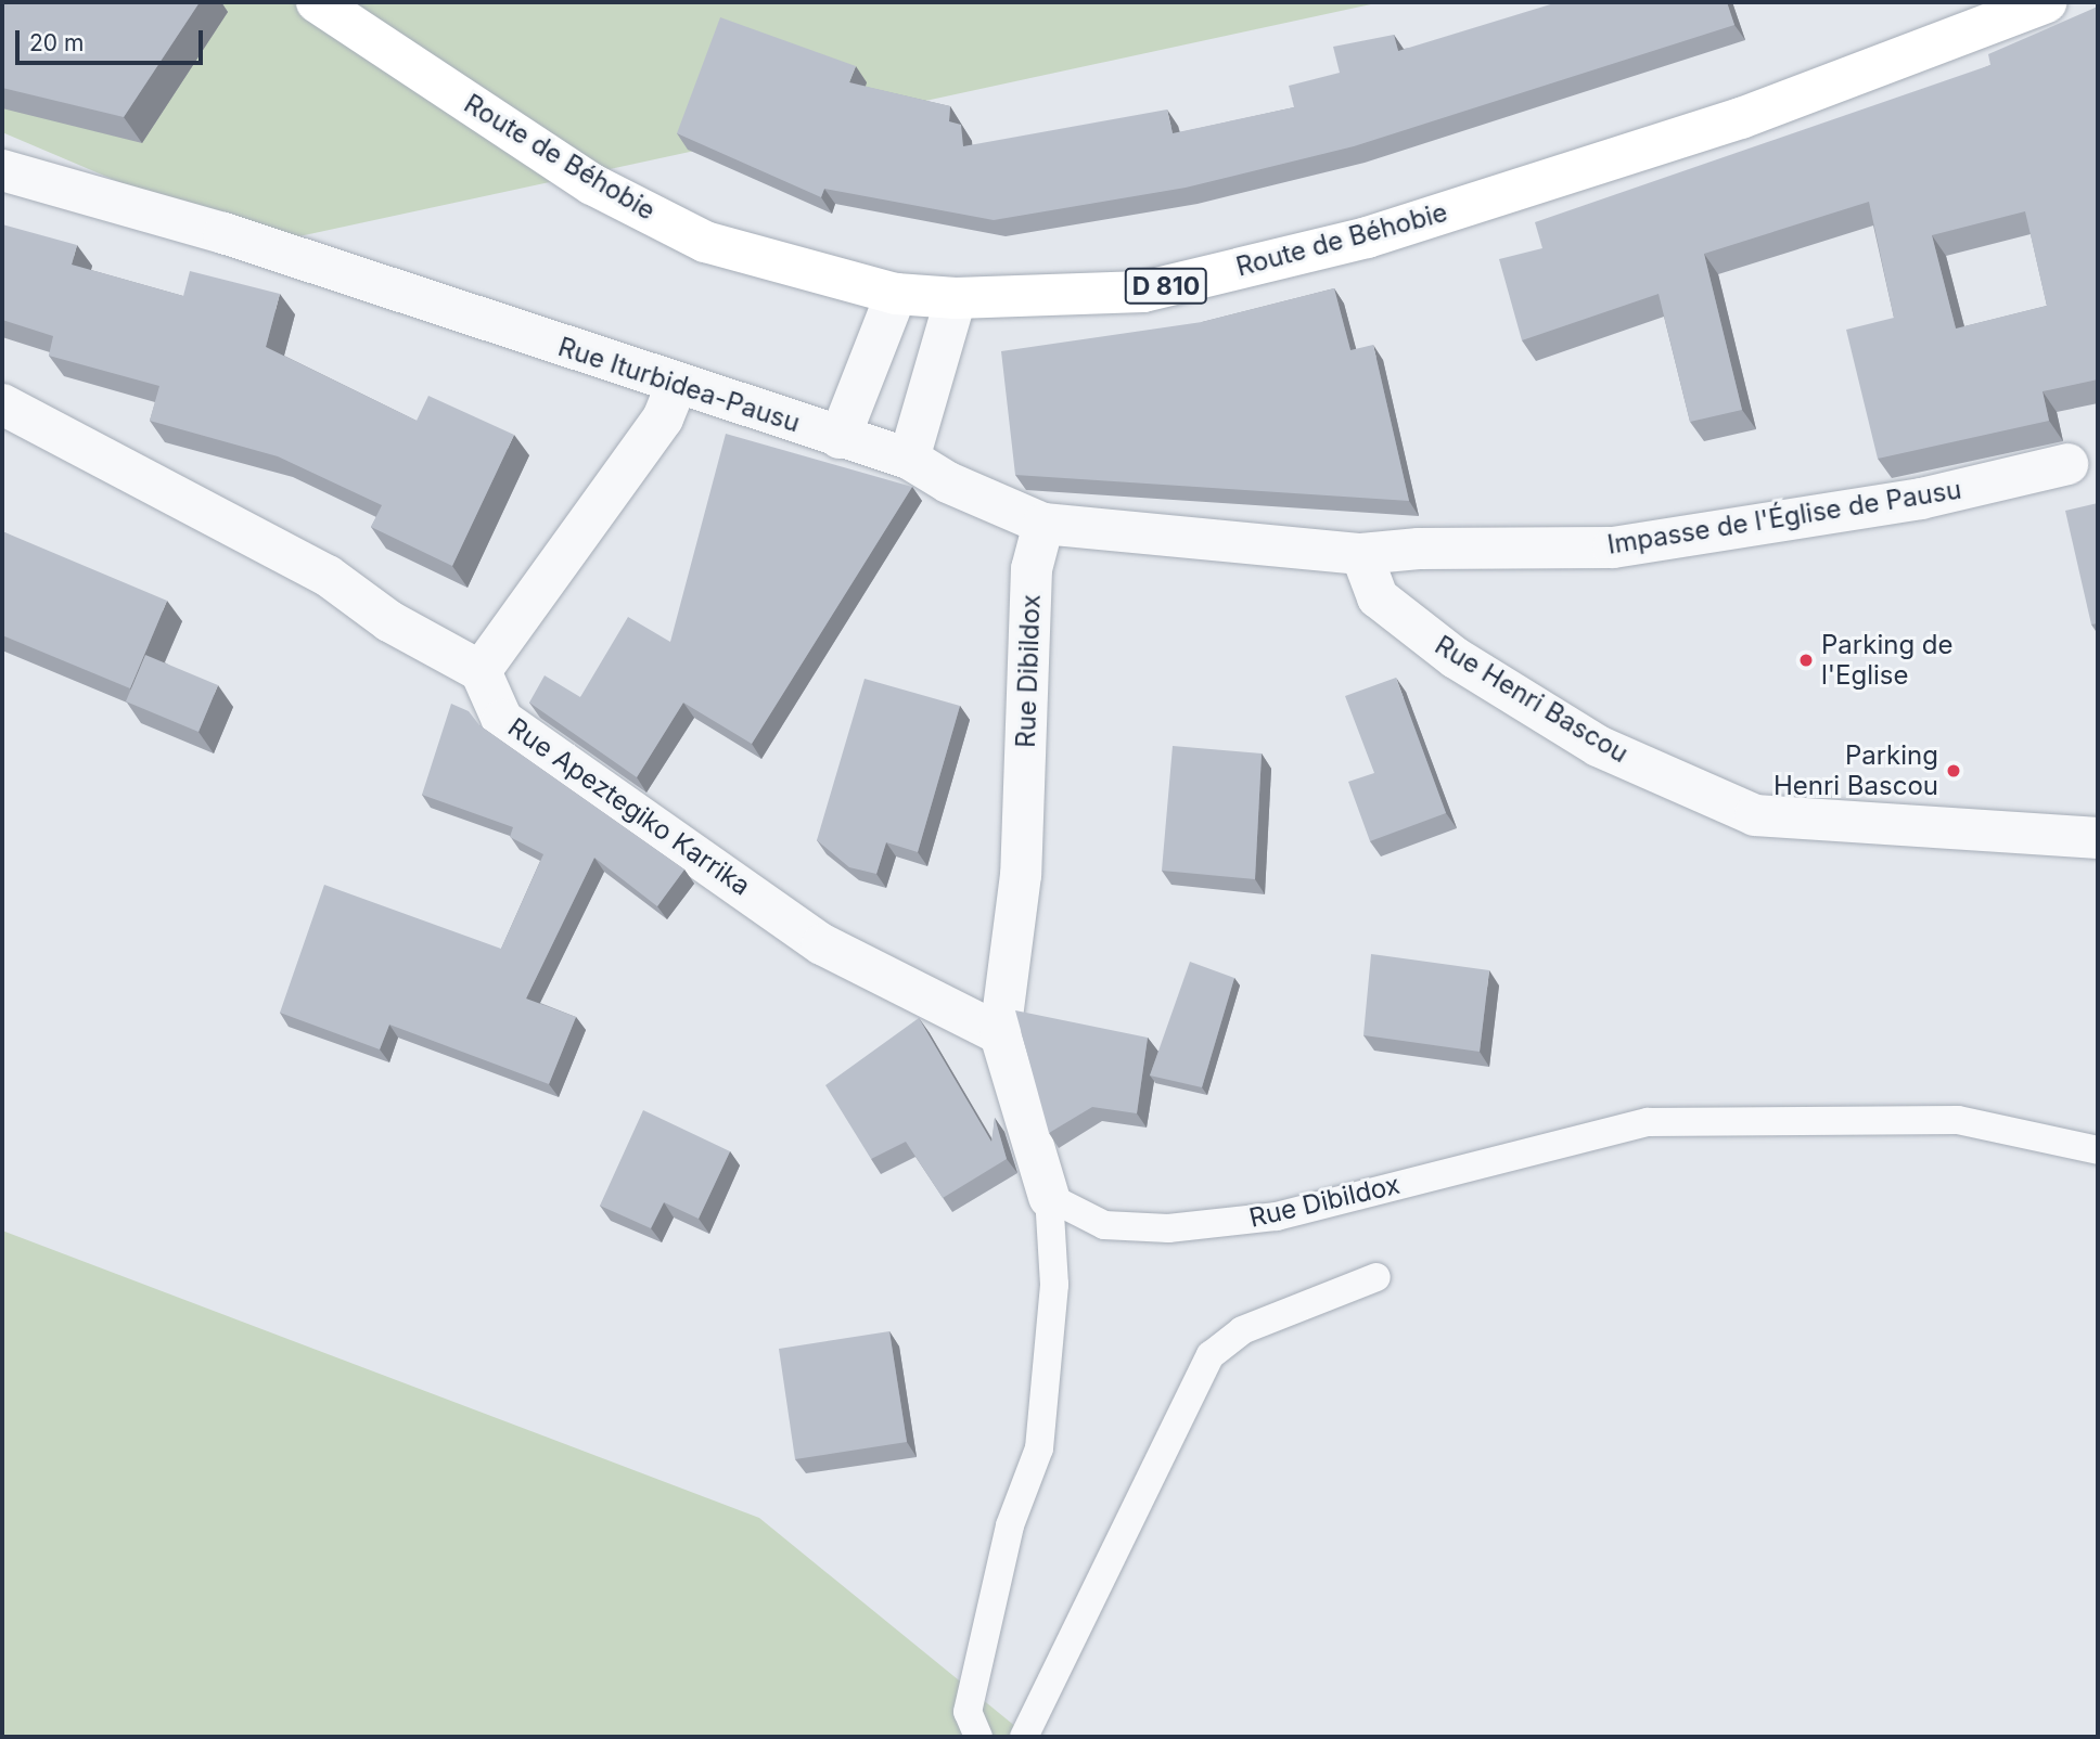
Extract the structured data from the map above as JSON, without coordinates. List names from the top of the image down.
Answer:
{
  "streets": {
    "main road": ["Route de Béhobie", "D 810"],
    "street": [
      "Rue Iturbidea-Pausu",
      "Impasse de l'Église de Pausu",
      "Rue Dibildox",
      "Rue Henri Bascou",
      "Rue Apeztegiko Karrika"
    ]
  },
  "crossings": [
    ["Rue Iturbidea-Pausu", "Impasse de l'Église de Pausu"],
    ["Rue Iturbidea-Pausu", "Rue Dibildox"],
    ["Rue Iturbidea-Pausu", "Rue Henri Bascou"],
    ["Impasse de l'Église de Pausu", "Rue Henri Bascou"],
    ["Rue Dibildox", "Rue Apeztegiko Karrika"]
  ],
  "places": ["Parking de l'Eglise", "Parking Henri Bascou"],
  "scale_bar": "20 m"
}
